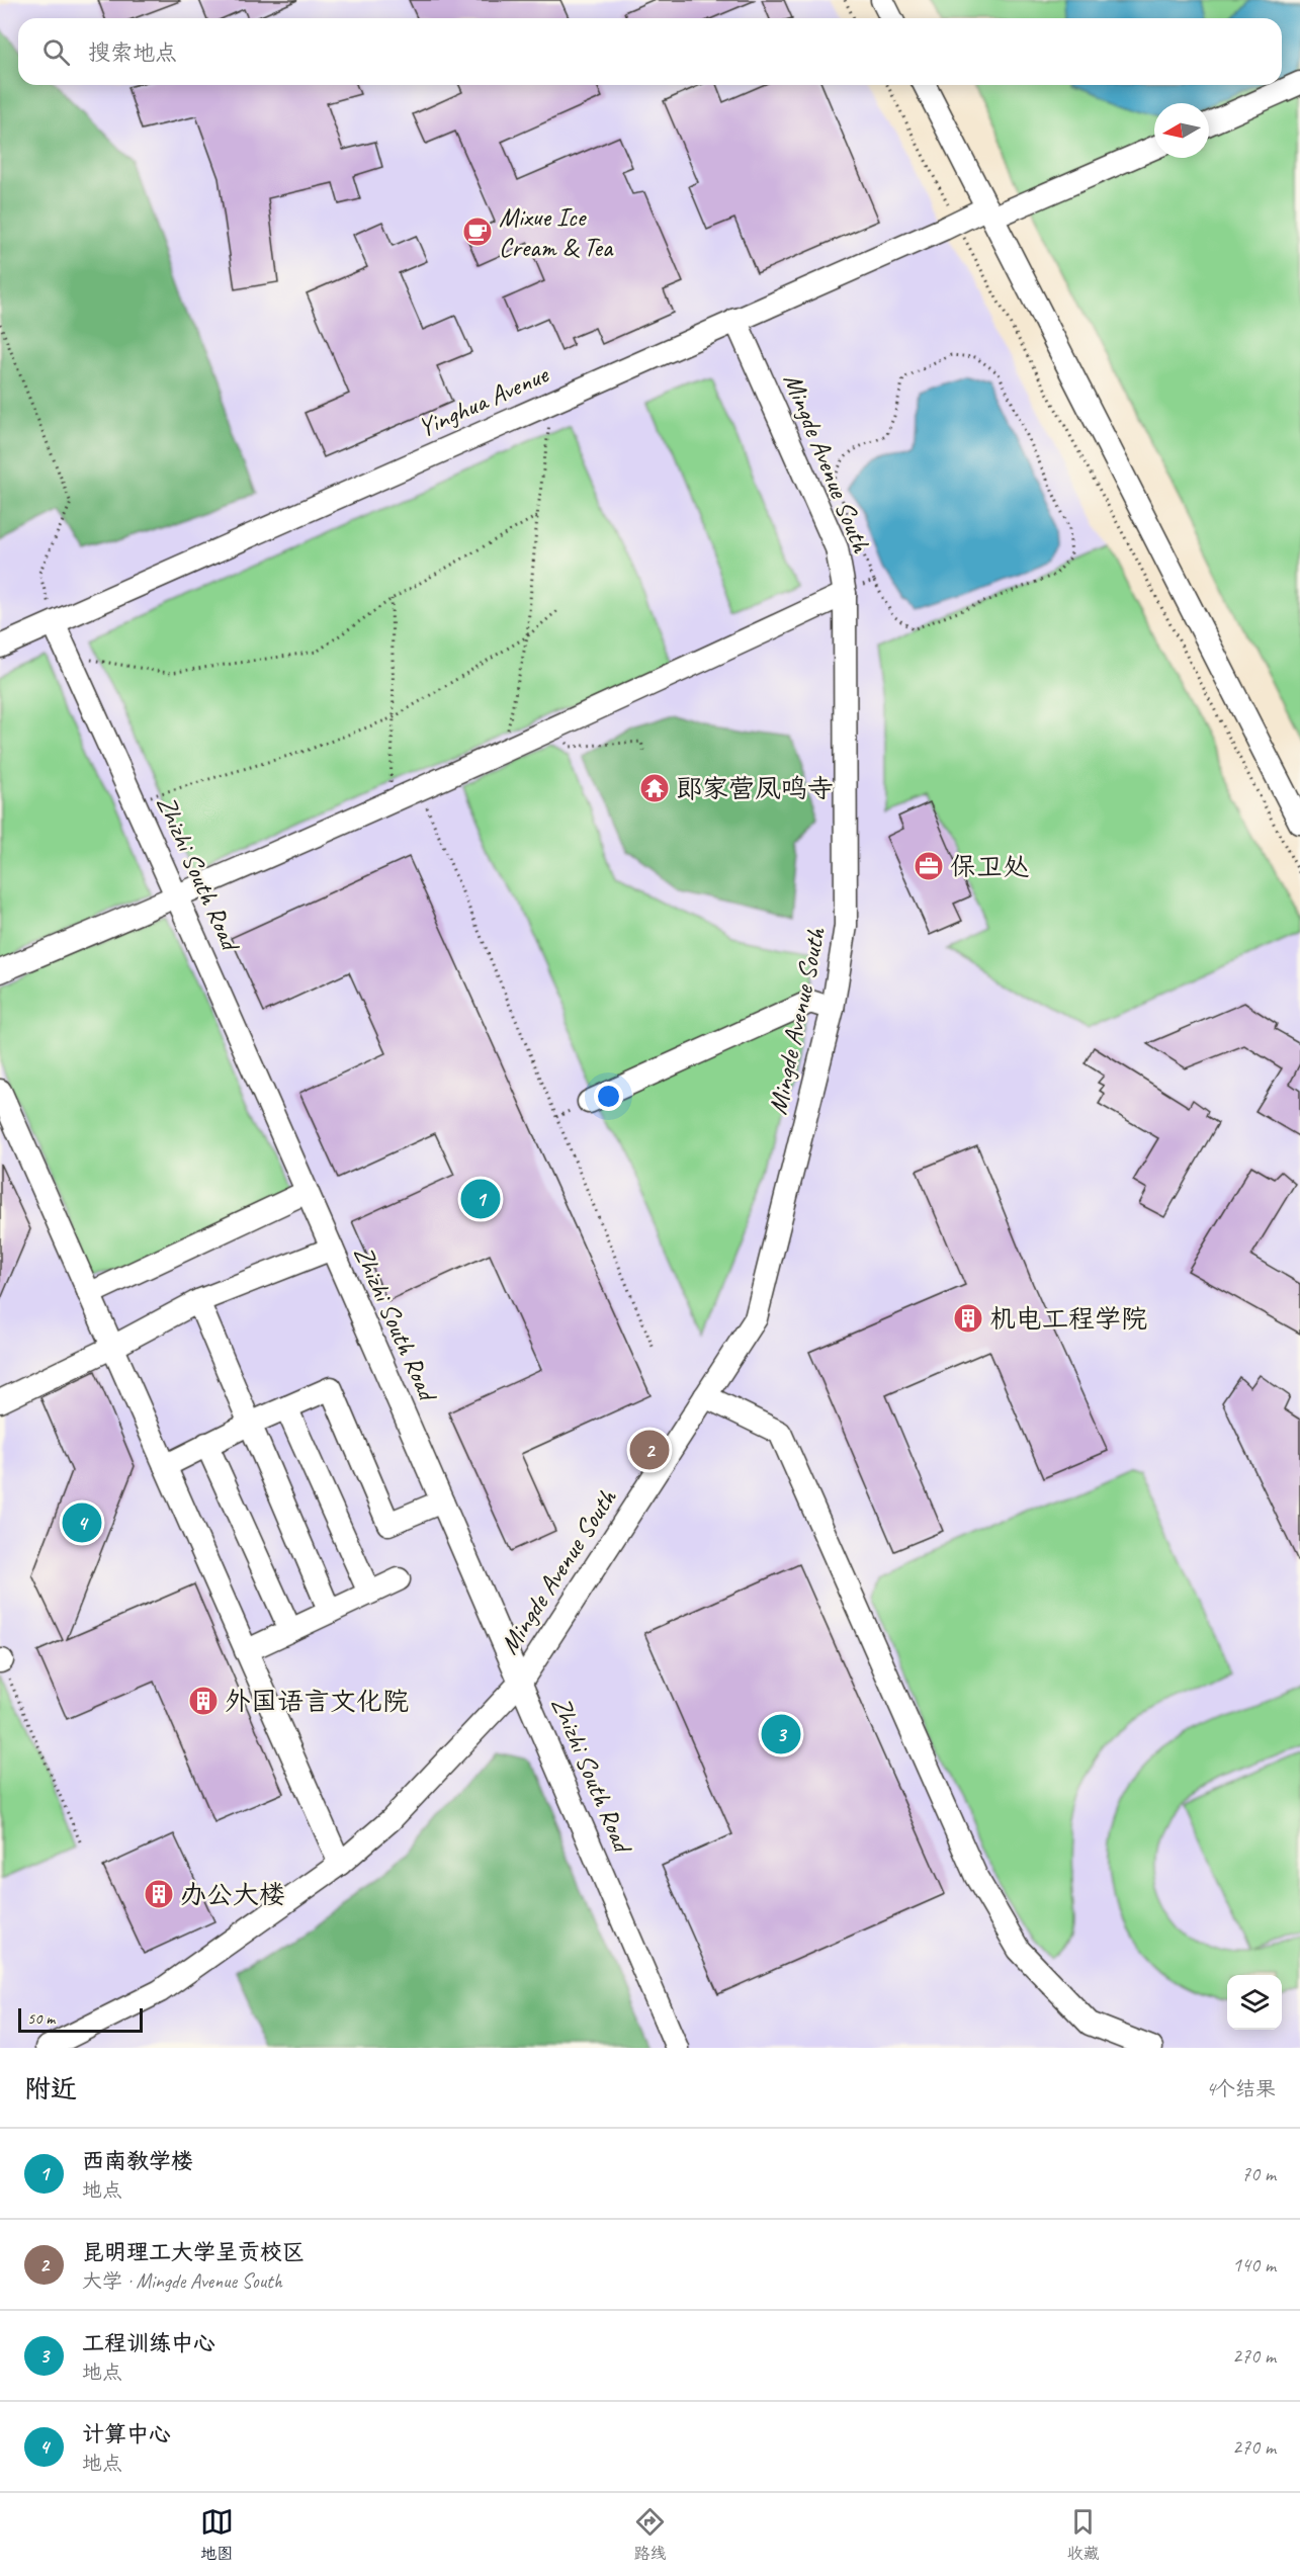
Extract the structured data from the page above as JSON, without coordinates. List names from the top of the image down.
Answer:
{
  "streets": {
    "street": ["Yinghua Avenue", "Mingde Avenue South", "Zhizhi South Road"]
  },
  "crossings": [
    ["Yinghua Avenue", "Mingde Avenue South"],
    ["Yinghua Avenue", "Zhizhi South Road"],
    ["Mingde Avenue South", "Zhizhi South Road"]
  ],
  "places": {
    "cafe": ["Mixue Ice Cream & Tea"],
    "temple": ["郎家营凤鸣寺"],
    "office": ["保卫处"],
    "building": ["机电工程学院", "外国语言文化院", "办公大楼"]
  },
  "scale_bar": "50 m",
  "north": "left",
  "page": {
    "search": "搜索地点",
    "pins": [
      "1",
      "2",
      "4",
      "3"
    ],
    "scale": "50 m",
    "heading": ["附近", "4个结果"],
    "list": [
      {
        "mark": "1",
        "name": "西南教学楼",
        "note": "地点",
        "value": "70 m"
      },
      {
        "mark": "2",
        "name": "昆明理工大学呈贡校区",
        "note": "大学 · Mingde Avenue South",
        "value": "140 m"
      },
      {
        "mark": "3",
        "name": "工程训练中心",
        "note": "地点",
        "value": "270 m"
      },
      {
        "mark": "4",
        "name": "计算中心",
        "note": "地点",
        "value": "270 m"
      }
    ],
    "nav": ["地图", "路线", "收藏"]
  }
}
